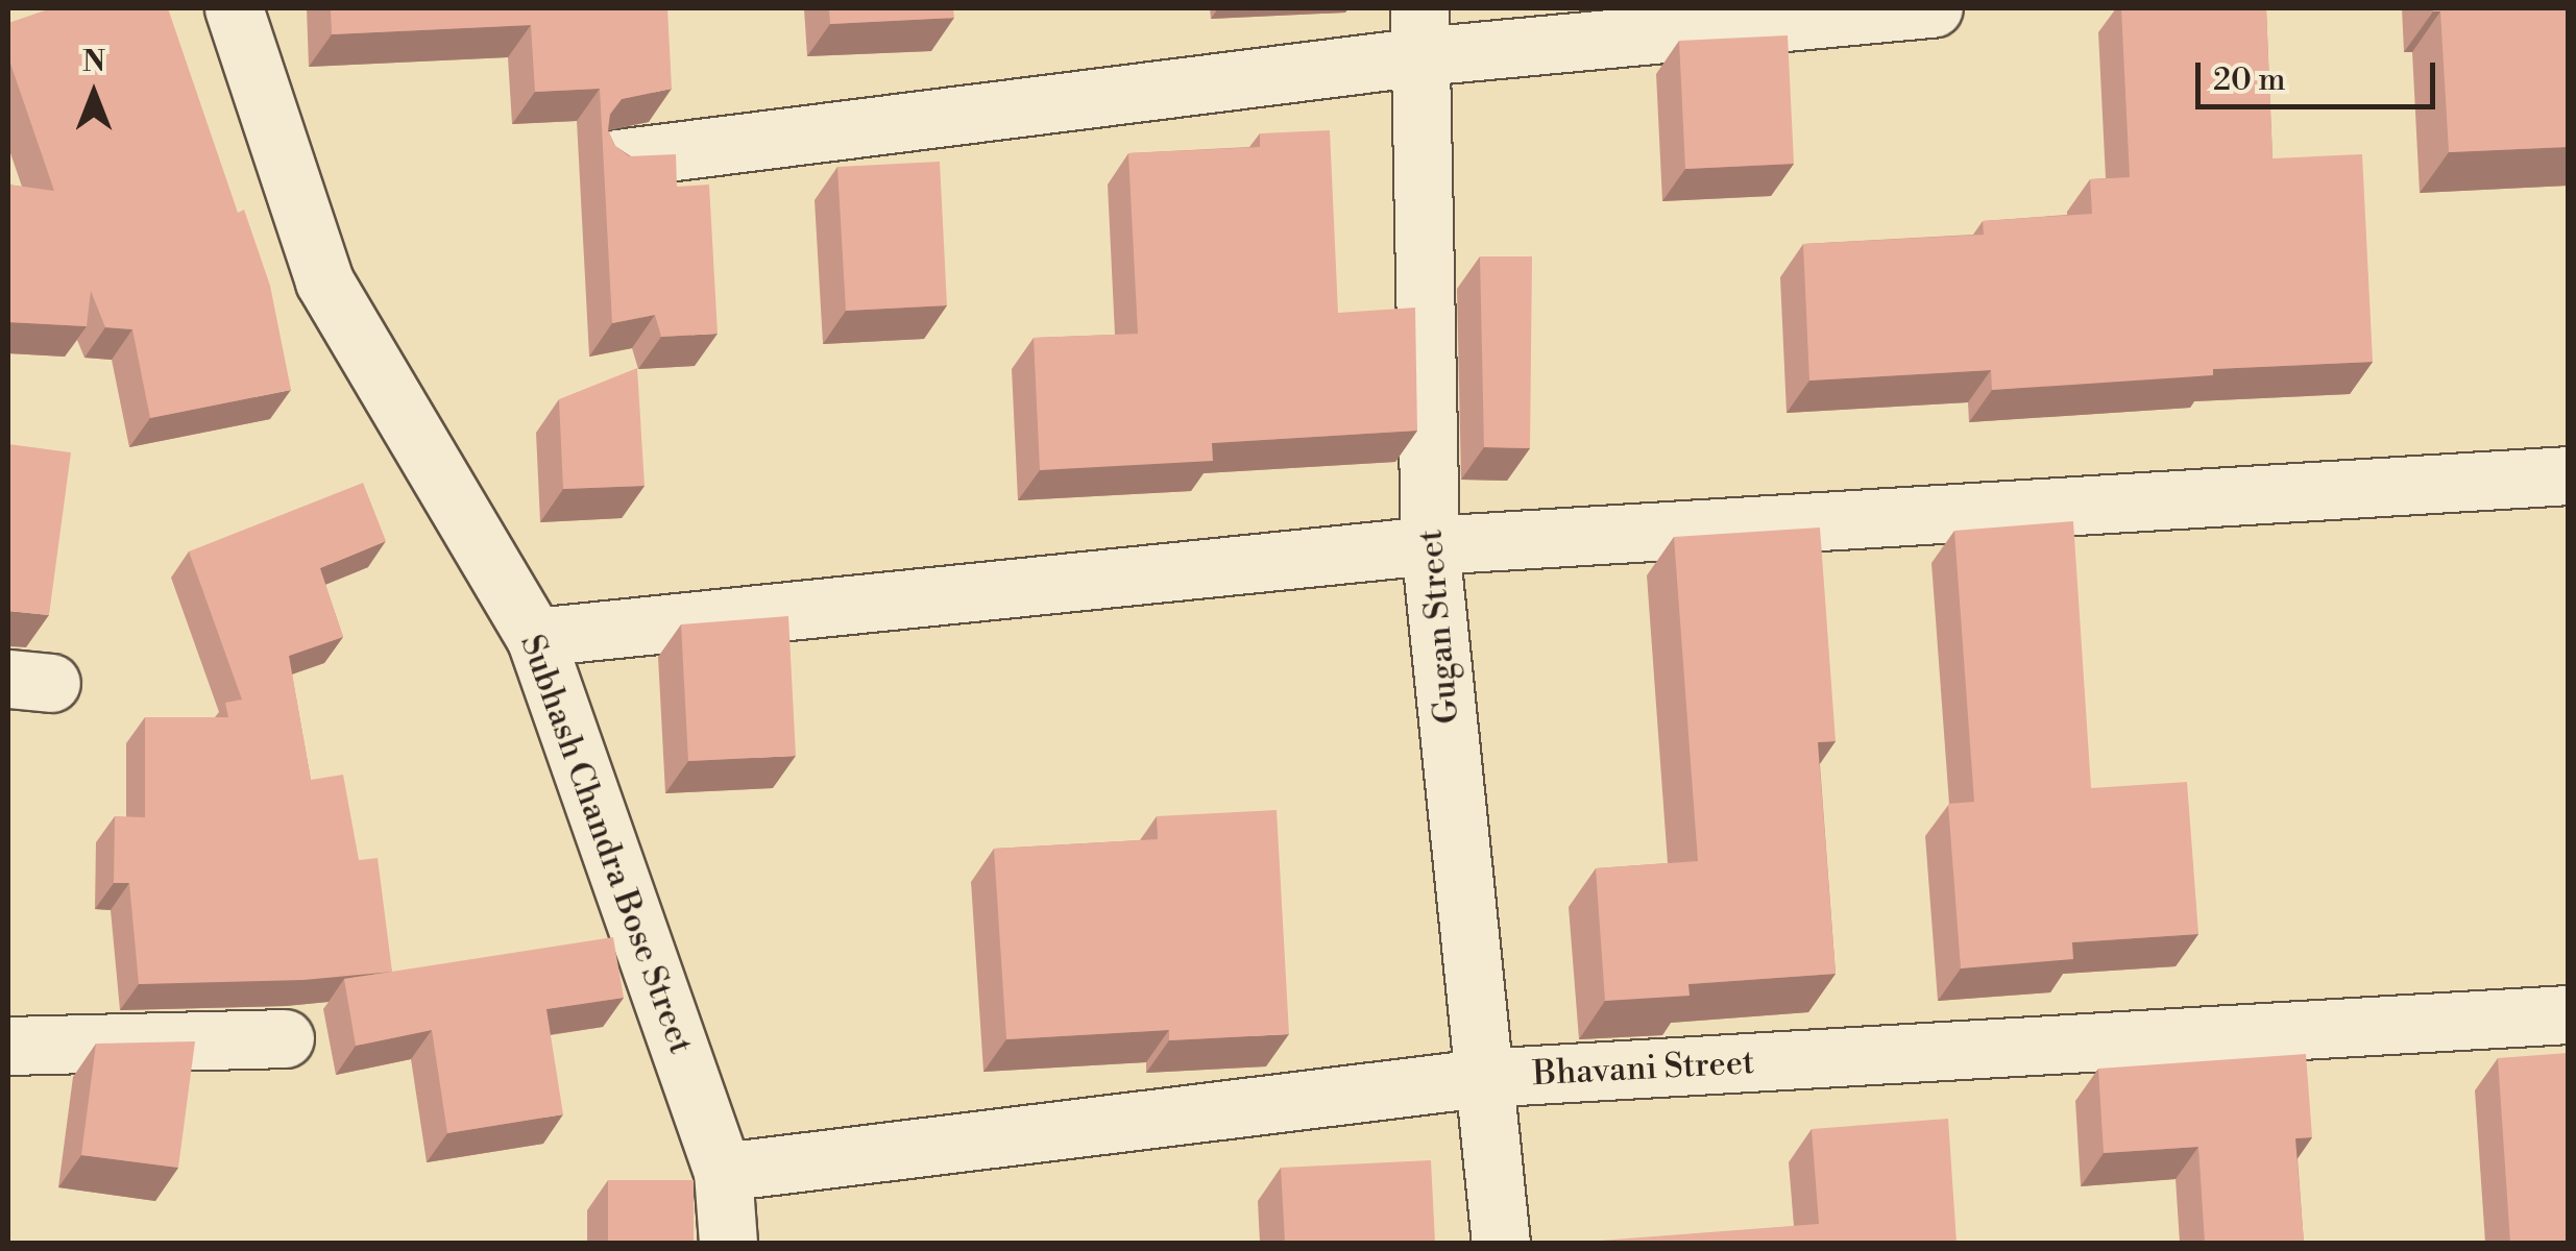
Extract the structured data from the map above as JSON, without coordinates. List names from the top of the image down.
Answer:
{
  "streets": {
    "street": ["Gugan Street", "Subhash Chandra Bose Street", "Bhavani Street"]
  },
  "crossings": [
    ["Gugan Street", "Bhavani Street"],
    ["Subhash Chandra Bose Street", "Bhavani Street"]
  ],
  "scale_bar": "20 m",
  "north": "top"
}
